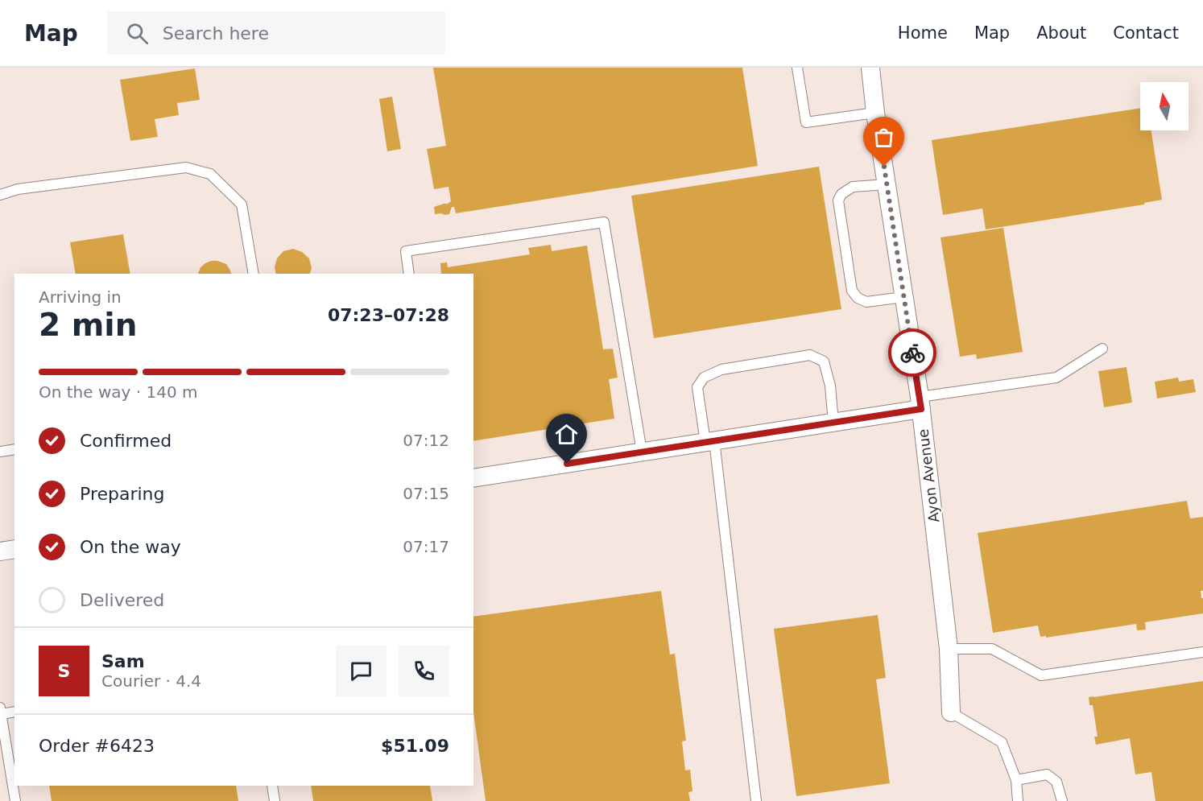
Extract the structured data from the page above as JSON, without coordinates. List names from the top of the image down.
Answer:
{
  "streets": {
    "street": ["Ayon Avenue"]
  },
  "north": "top",
  "page": {
    "header": "Map",
    "search": "Search here",
    "nav": [
      "Home",
      "Map",
      "About",
      "Contact"
    ],
    "heading": ["2 min", "Arriving in", "07:23–07:28"],
    "panel": [
      "Sam",
      "Courier · 4.4",
      "Order #6423",
      "$51.09"
    ],
    "bar": "On the way · 140 m",
    "list": [
      ["Confirmed", "07:12"],
      ["Preparing", "07:15"],
      ["On the way", "07:17"],
      "Delivered"
    ],
    "round": "S"
  }
}
